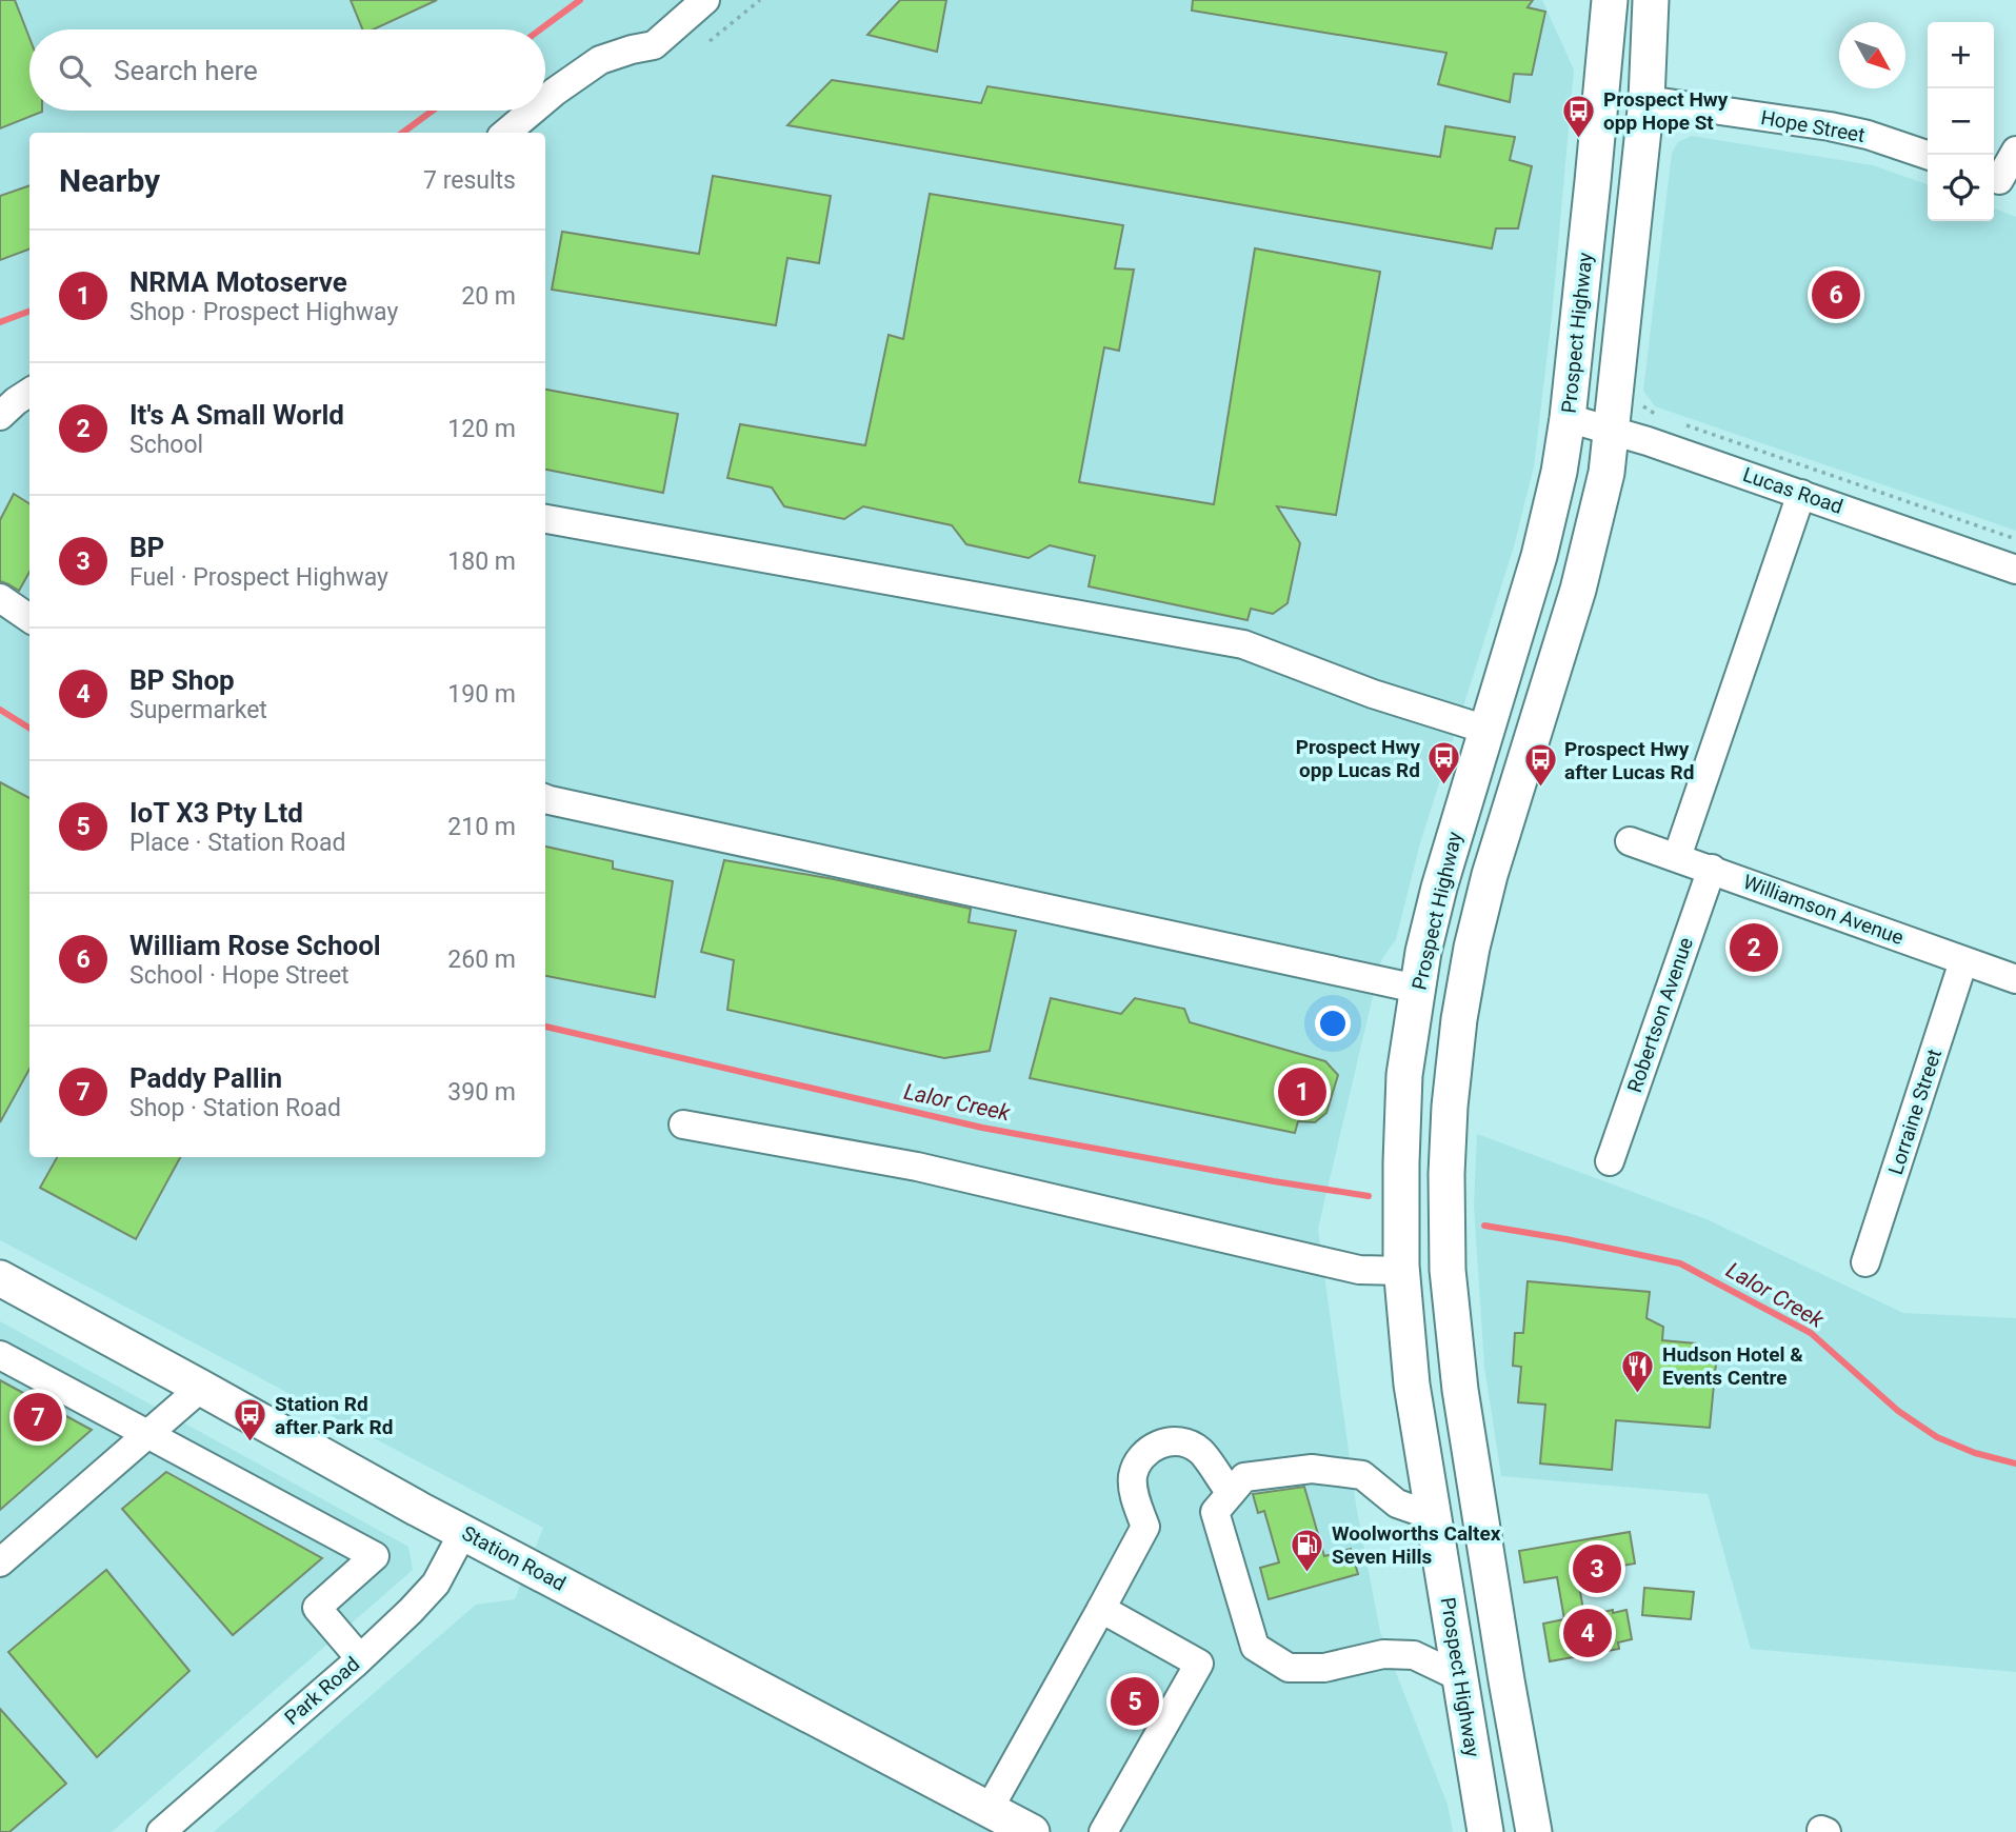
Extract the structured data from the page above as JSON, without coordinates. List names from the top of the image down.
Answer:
{
  "streets": {
    "main road": ["Prospect Highway", "Station Road"],
    "street": [
      "Hope Street",
      "Lucas Road",
      "Williamson Avenue",
      "Robertson Avenue",
      "Lorraine Street",
      "Park Road"
    ]
  },
  "crossings": [
    ["Hope Street", "Prospect Highway"],
    ["Prospect Highway", "Lucas Road"],
    ["Williamson Avenue", "Robertson Avenue"],
    ["Williamson Avenue", "Lorraine Street"],
    ["Station Road", "Park Road"]
  ],
  "water": ["Lalor Creek"],
  "places": {
    "bus stop": [
      "Prospect Hwy opp Hope St",
      "Prospect Hwy opp Lucas Rd",
      "Prospect Hwy after Lucas Rd",
      "Station Rd after Park Rd"
    ],
    "restaurant": ["Hudson Hotel & Events Centre"],
    "fuel station": ["Woolworths Caltex Seven Hills"]
  },
  "north": "bottom right",
  "page": {
    "map_buttons": ["+", "−"],
    "search": "Search here",
    "heading": ["Nearby", "7 results"],
    "list": [
      {
        "mark": "1",
        "name": "NRMA Motoserve",
        "note": "Shop · Prospect Highway",
        "value": "20 m"
      },
      {
        "mark": "2",
        "name": "It's A Small World",
        "note": "School",
        "value": "120 m"
      },
      {
        "mark": "3",
        "name": "BP",
        "note": "Fuel · Prospect Highway",
        "value": "180 m"
      },
      {
        "mark": "4",
        "name": "BP Shop",
        "note": "Supermarket",
        "value": "190 m"
      },
      {
        "mark": "5",
        "name": "IoT X3 Pty Ltd",
        "note": "Place · Station Road",
        "value": "210 m"
      },
      {
        "mark": "6",
        "name": "William Rose School",
        "note": "School · Hope Street",
        "value": "260 m"
      },
      {
        "mark": "7",
        "name": "Paddy Pallin",
        "note": "Shop · Station Road",
        "value": "390 m"
      }
    ],
    "pins": [
      "6",
      "2",
      "1",
      "7",
      "3",
      "4",
      "5"
    ]
  }
}
